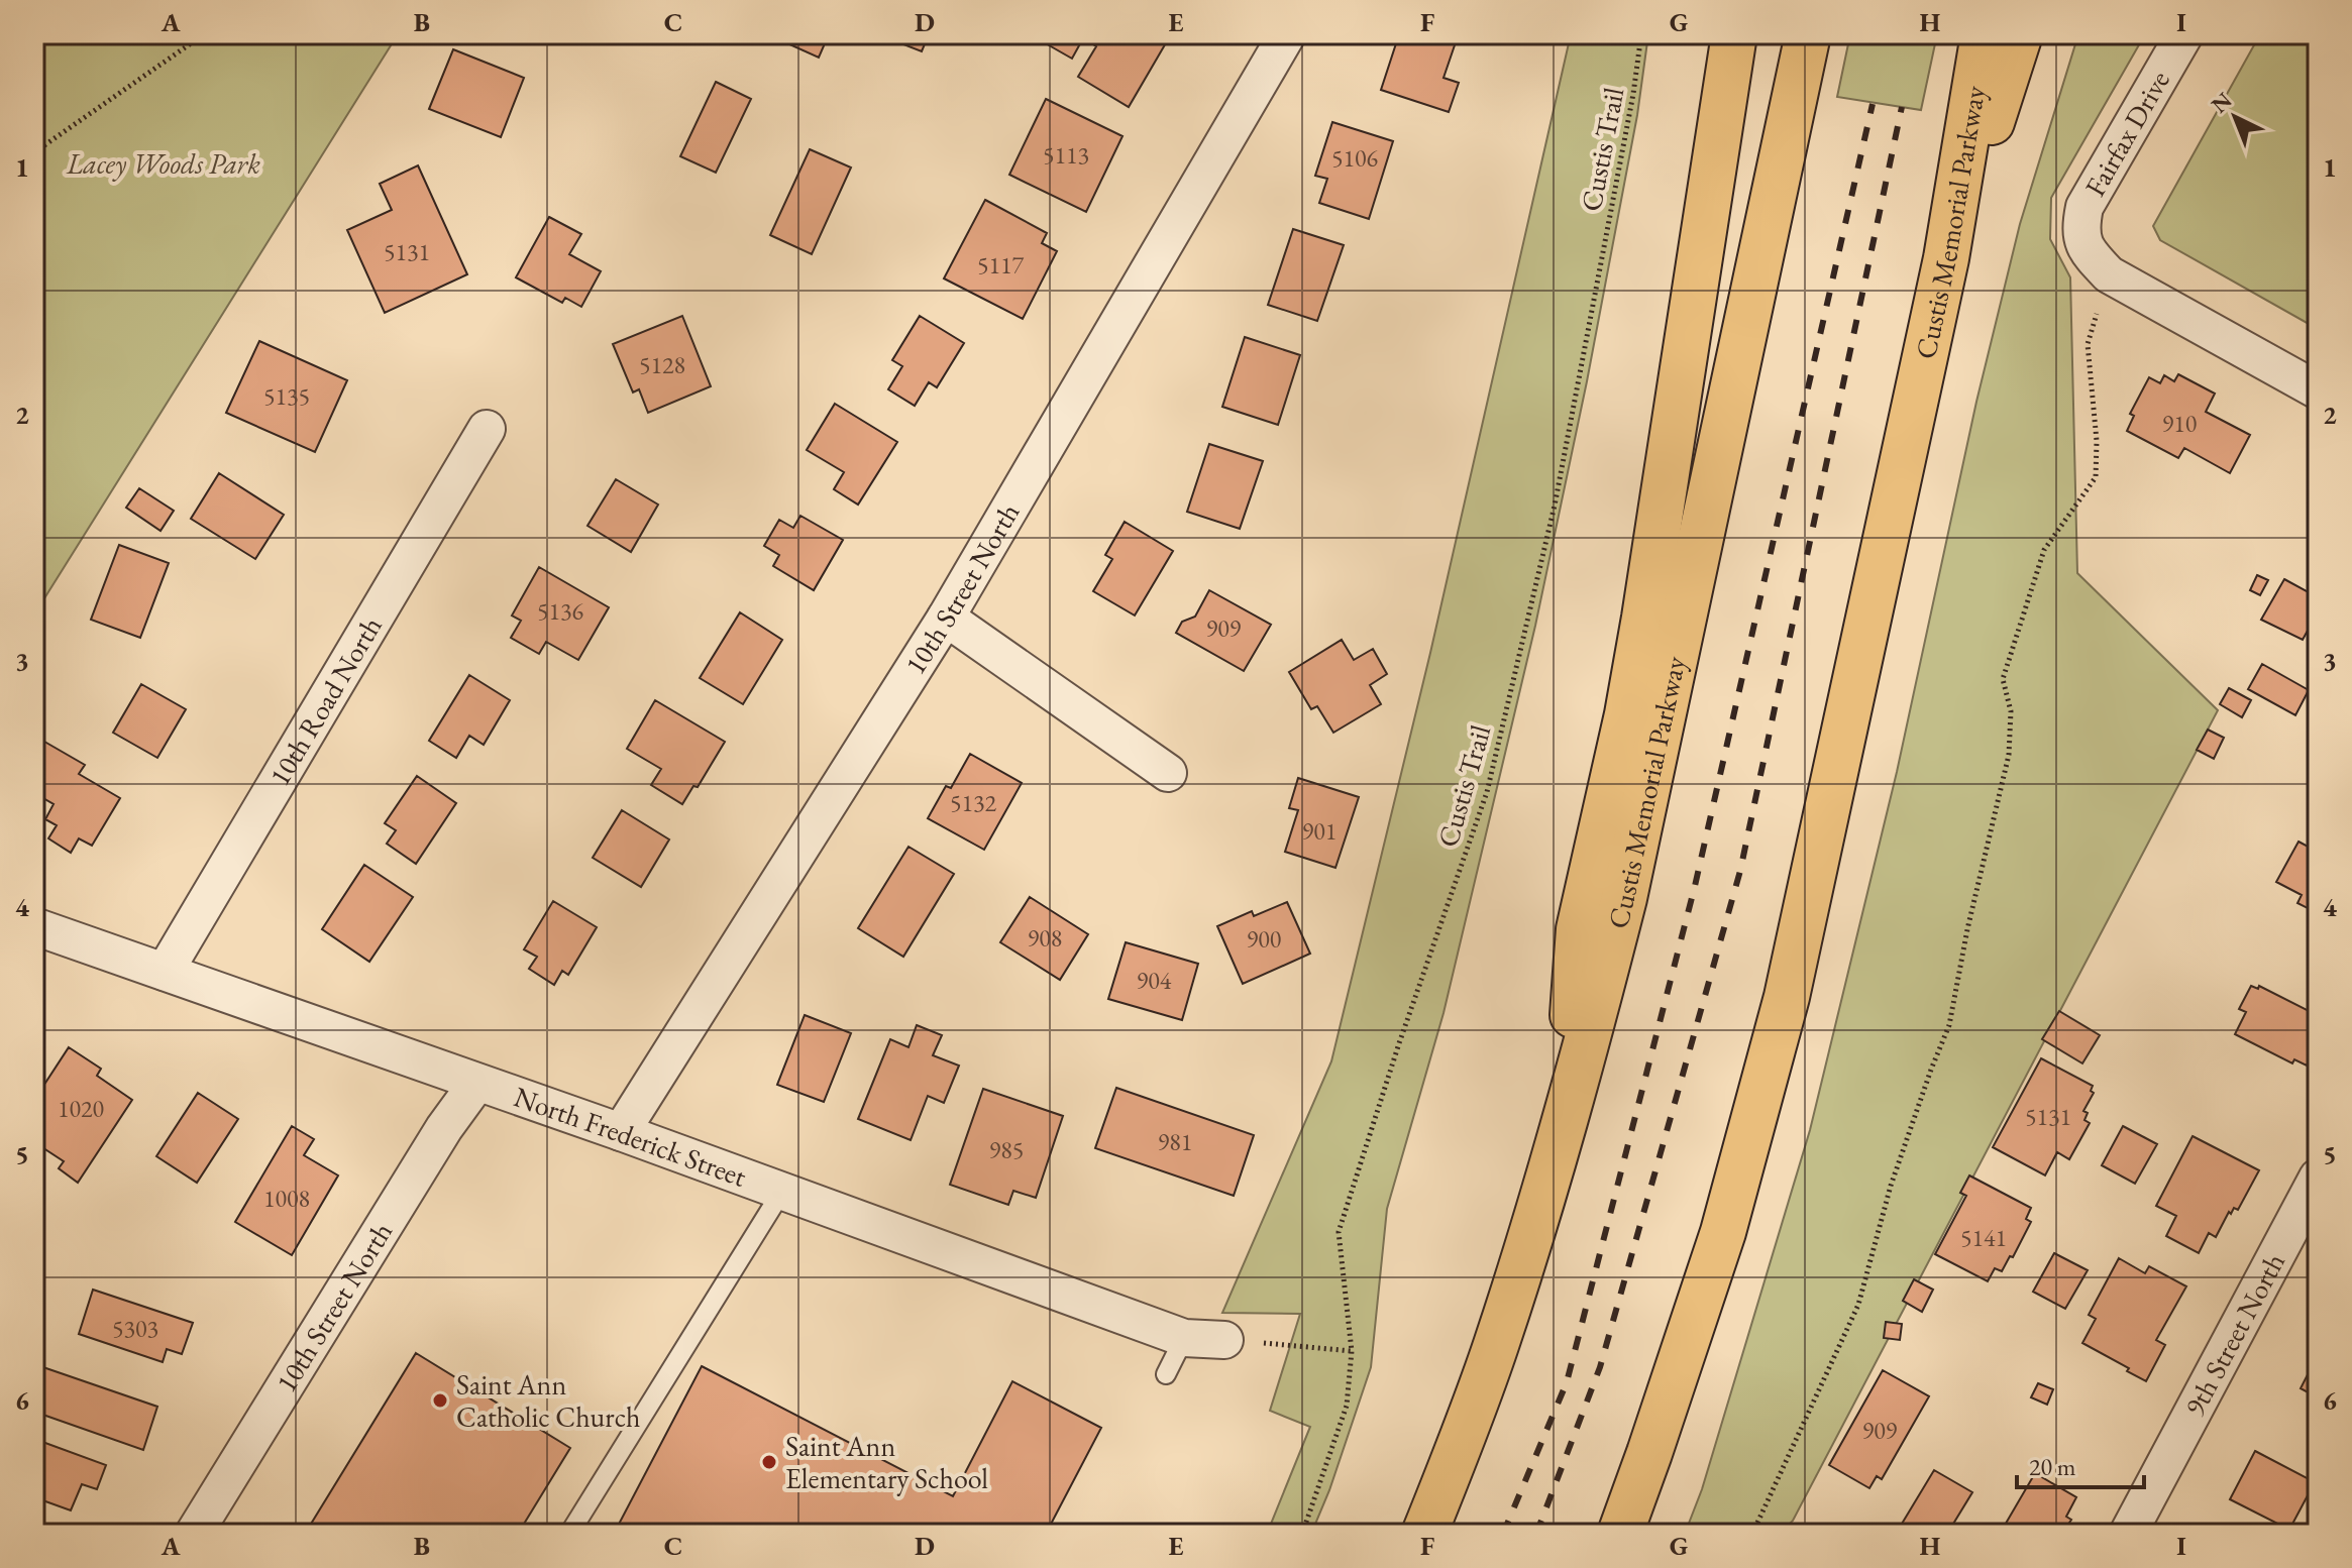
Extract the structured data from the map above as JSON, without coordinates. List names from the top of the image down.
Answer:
{
  "streets": {
    "highway": ["Custis Memorial Parkway"],
    "street": [
      "Fairfax Drive",
      "10th Street North",
      "10th Road North",
      "North Frederick Street",
      "9th Street North"
    ],
    "path": ["Custis Trail"]
  },
  "crossings": [
    ["10th Street North", "North Frederick Street"],
    ["10th Road North", "North Frederick Street"]
  ],
  "parks": ["Lacey Woods Park"],
  "places": ["Saint Ann Catholic Church", "Saint Ann Elementary School"],
  "house_numbers": [
    "5113",
    "5106",
    "5131",
    "5117",
    "5128",
    "5135",
    "910",
    "5136",
    "909",
    "5132",
    "901",
    "908",
    "900",
    "904",
    "1020",
    "5131",
    "981",
    "985",
    "1008",
    "5141",
    "5303",
    "909"
  ],
  "scale_bar": "20 m",
  "north": "top left",
  "grid": {
    "columns": [
      "A",
      "B",
      "C",
      "D",
      "E",
      "F",
      "G",
      "H",
      "I"
    ],
    "rows": [
      "1",
      "2",
      "3",
      "4",
      "5",
      "6"
    ]
  }
}
